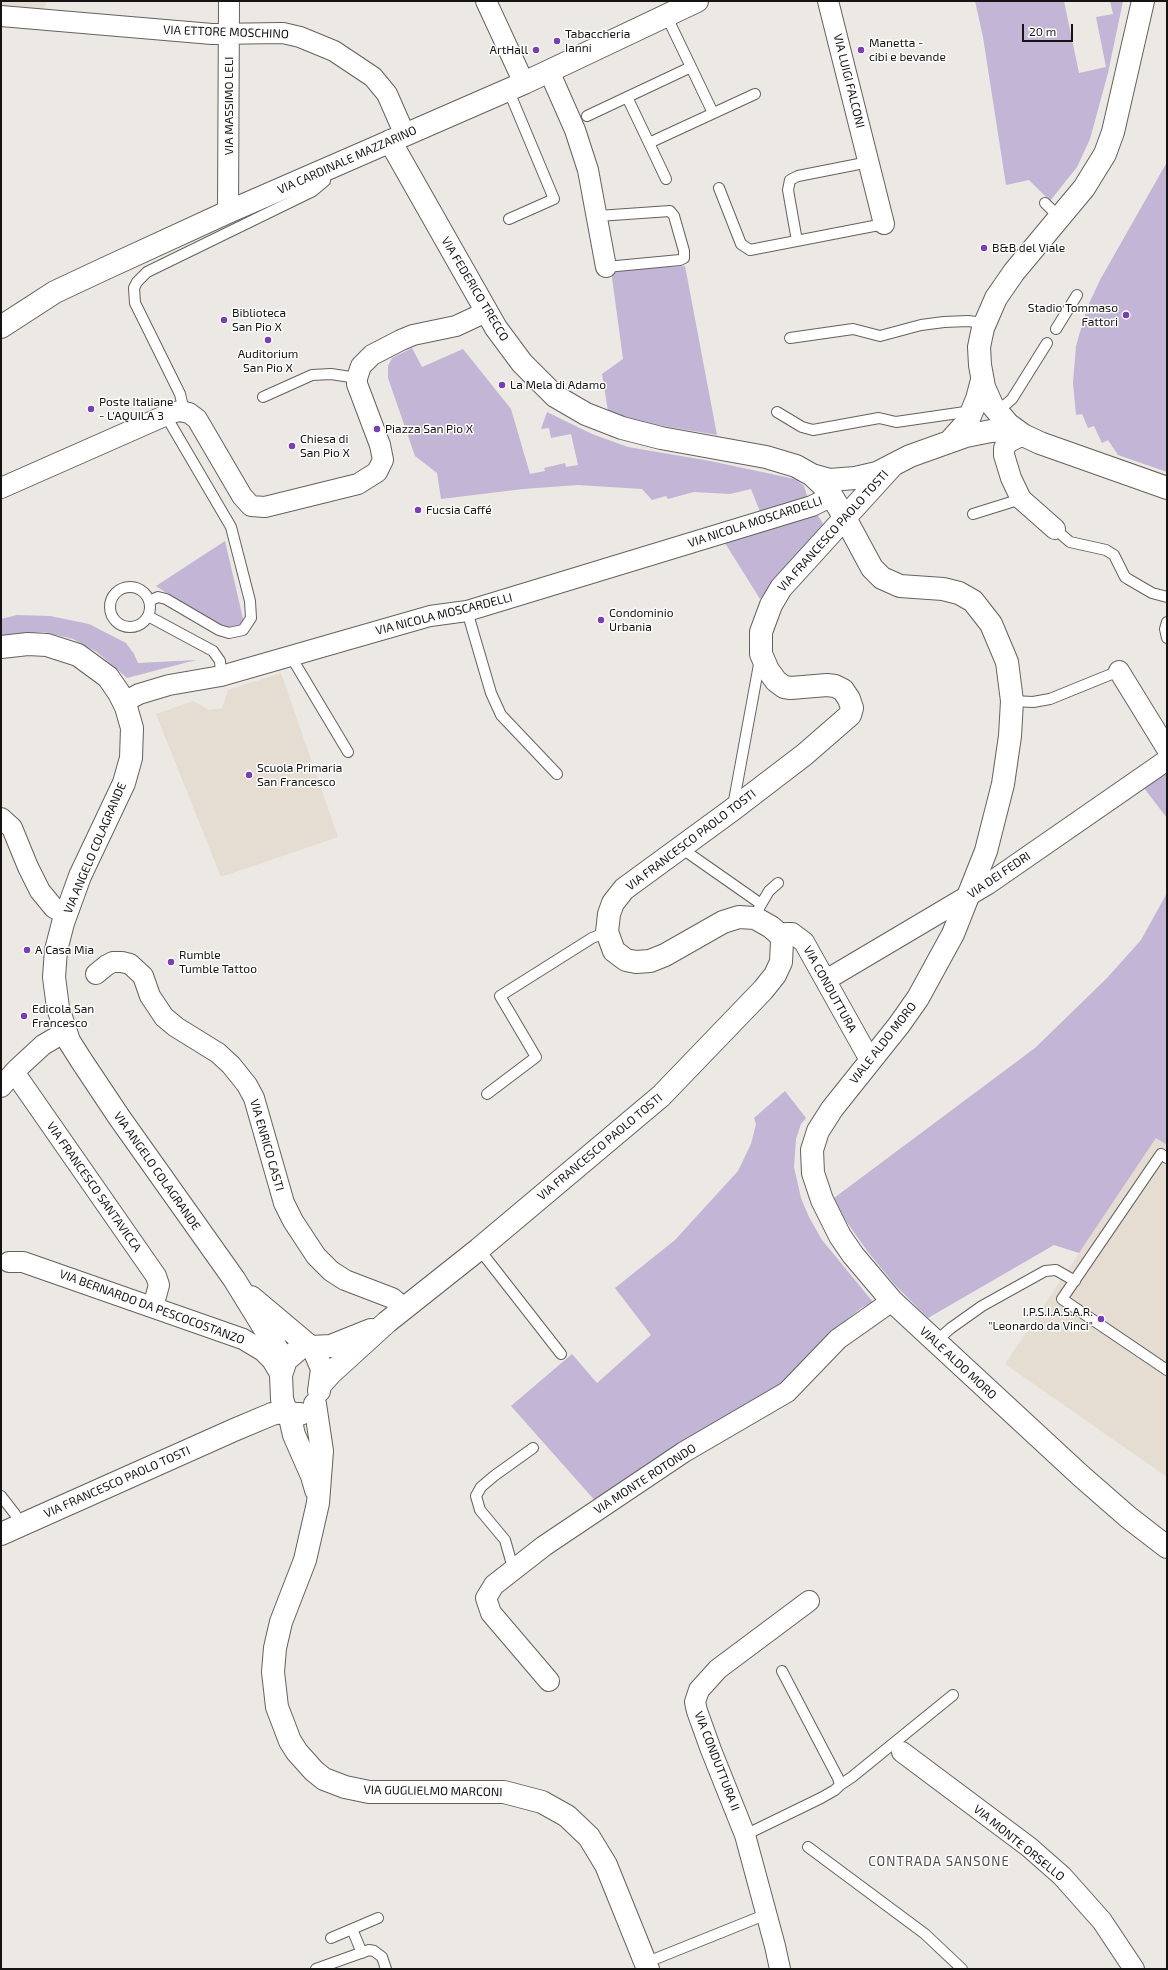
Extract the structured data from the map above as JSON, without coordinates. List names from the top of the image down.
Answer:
{
  "streets": {
    "street": [
      "VIA ETTORE MOSCHINO",
      "VIA LUIGI FALCONI",
      "VIA MASSIMO LELI",
      "VIA CARDINALE MAZZARINO",
      "VIA FEDERICO TRECCO",
      "VIA NICOLA MOSCARDELLI",
      "VIA FRANCESCO PAOLO TOSTI",
      "VIA ANGELO COLAGRANDE",
      "VIA DEI FEDRI",
      "VIA CONDUTTURA",
      "VIALE ALDO MORO",
      "VIA ENRICO CASTI",
      "VIA FRANCESCO SANTAVICCA",
      "VIA BERNARDO DA PESCOCOSTANZO",
      "VIA MONTE ROTONDO",
      "VIA CONDUTTURA II",
      "VIA GUGLIELMO MARCONI",
      "VIA MONTE ORSELLO"
    ]
  },
  "crossings": [
    ["VIA ETTORE MOSCHINO", "VIA MASSIMO LELI"],
    ["VIA ETTORE MOSCHINO", "VIA CARDINALE MAZZARINO"],
    ["VIA ETTORE MOSCHINO", "VIA FEDERICO TRECCO"],
    ["VIA MASSIMO LELI", "VIA CARDINALE MAZZARINO"],
    ["VIA CARDINALE MAZZARINO", "VIA FEDERICO TRECCO"],
    ["VIA FEDERICO TRECCO", "VIA NICOLA MOSCARDELLI"],
    ["VIA FEDERICO TRECCO", "VIA FRANCESCO PAOLO TOSTI"],
    ["VIA FEDERICO TRECCO", "VIALE ALDO MORO"],
    ["VIA NICOLA MOSCARDELLI", "VIA FRANCESCO PAOLO TOSTI"],
    ["VIA NICOLA MOSCARDELLI", "VIA ANGELO COLAGRANDE"],
    ["VIA NICOLA MOSCARDELLI", "VIALE ALDO MORO"],
    ["VIA FRANCESCO PAOLO TOSTI", "VIA ANGELO COLAGRANDE"],
    ["VIA FRANCESCO PAOLO TOSTI", "VIA CONDUTTURA"],
    ["VIA FRANCESCO PAOLO TOSTI", "VIALE ALDO MORO"],
    ["VIA FRANCESCO PAOLO TOSTI", "VIA ENRICO CASTI"],
    ["VIA FRANCESCO PAOLO TOSTI", "VIA BERNARDO DA PESCOCOSTANZO"],
    ["VIA ANGELO COLAGRANDE", "VIA BERNARDO DA PESCOCOSTANZO"],
    ["VIA DEI FEDRI", "VIA CONDUTTURA"],
    ["VIA DEI FEDRI", "VIALE ALDO MORO"],
    ["VIA CONDUTTURA", "VIALE ALDO MORO"],
    ["VIALE ALDO MORO", "VIA MONTE ROTONDO"],
    ["VIA FRANCESCO SANTAVICCA", "VIA BERNARDO DA PESCOCOSTANZO"]
  ],
  "districts": ["CONTRADA SANSONE"],
  "places": [
    "Tabaccheria Ianni",
    "ArtHall",
    "Manetta - cibi e bevande",
    "B&B del Viale",
    "Stadio Tommaso Fattori",
    "Biblioteca San Pio X",
    "Auditorium San Pio X",
    "La Mela di Adamo",
    "Poste Italiane - L'AQUILA 3",
    "Piazza San Pio X",
    "Chiesa di San Pio X",
    "Fucsia Caffé",
    "Condominio Urbania",
    "Scuola Primaria San Francesco",
    "A Casa Mia",
    "Rumble Tumble Tattoo",
    "Edicola San Francesco",
    "I.P.S.I.A.S.A.R. \"Leonardo da Vinci\""
  ],
  "scale_bar": "20 m"
}
